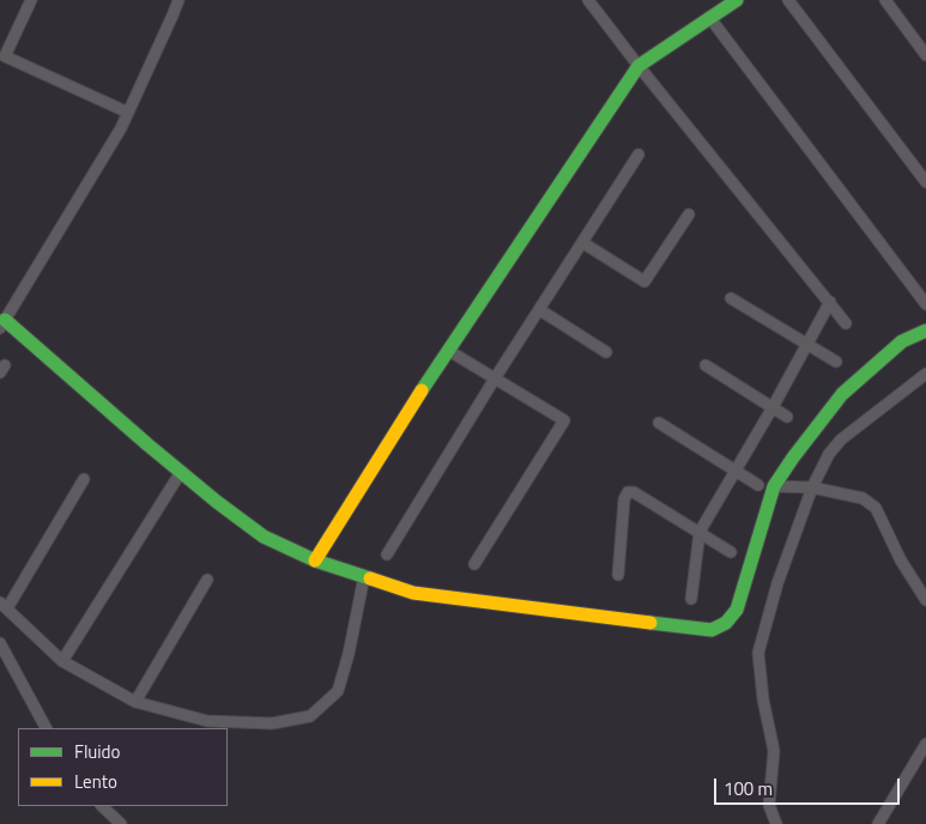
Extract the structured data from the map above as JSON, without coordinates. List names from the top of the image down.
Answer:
{
  "legend": ["Fluido", "Lento"],
  "scale_bar": "100 m"
}
